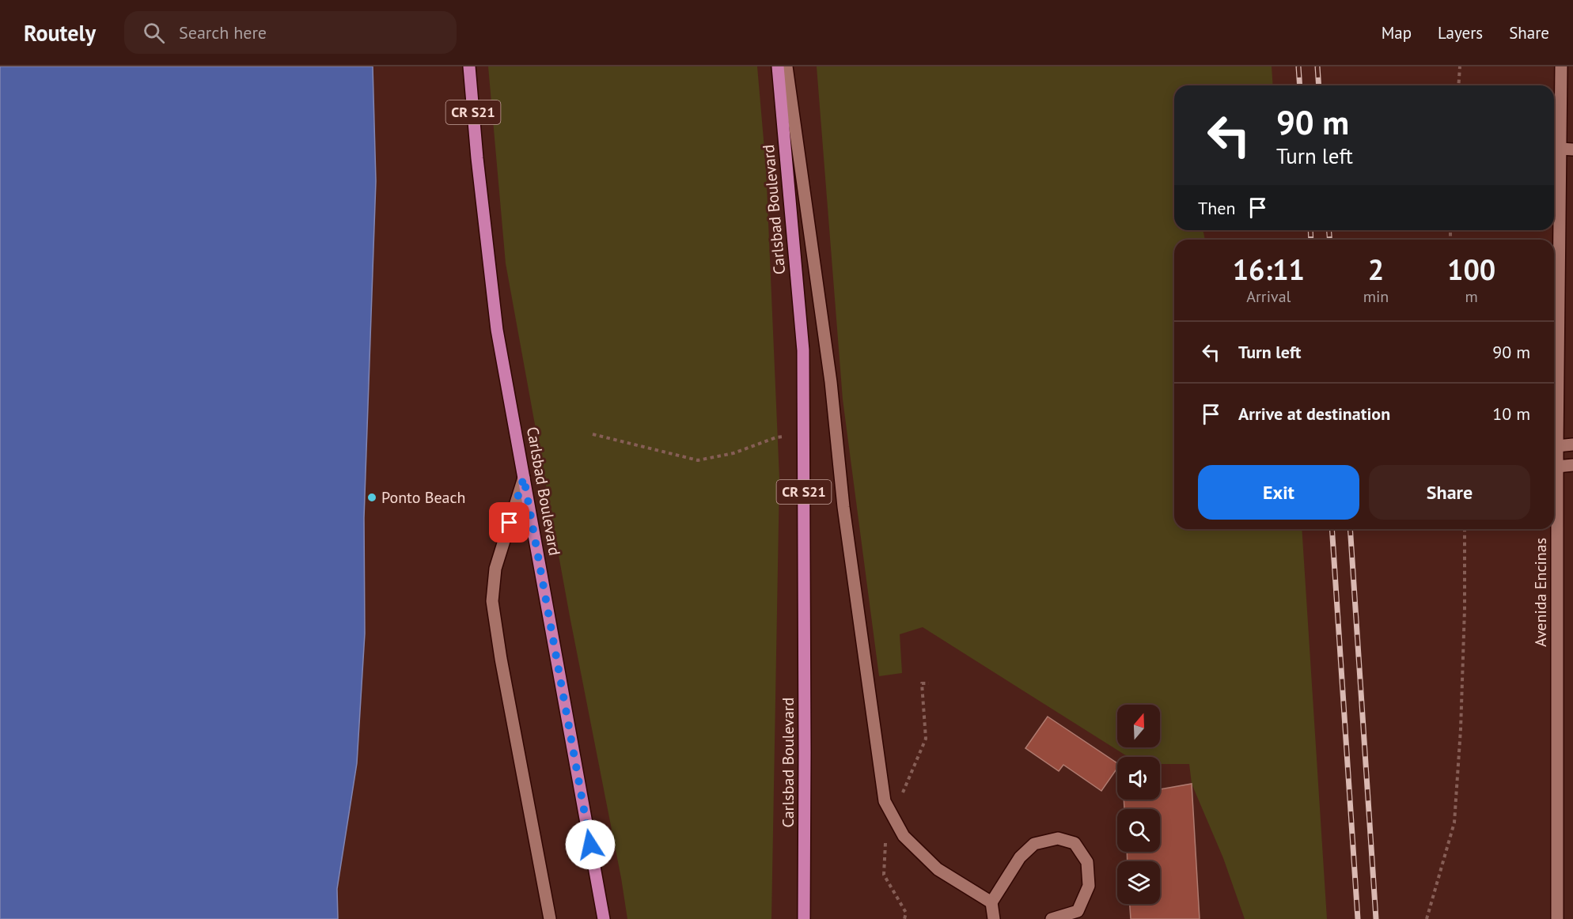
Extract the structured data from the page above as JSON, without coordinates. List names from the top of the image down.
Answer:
{
  "streets": {
    "main road": ["CR S21", "Carlsbad Boulevard"],
    "street": ["Avenida Encinas"]
  },
  "places": ["Ponto Beach"],
  "north": "top",
  "page": {
    "header": "Routely",
    "search": "Search here",
    "nav": ["Map", "Layers", "Share"],
    "turn": ["90 m", "Turn left"],
    "then": "Then",
    "eta": [
      "16:11",
      "Arrival",
      "2",
      "min",
      "100",
      "m"
    ],
    "list": [
      {
        "name": "Turn left",
        "value": "90 m"
      },
      {
        "name": "Arrive at destination",
        "value": "10 m"
      }
    ],
    "buttons": ["Exit", "Share"]
  }
}
